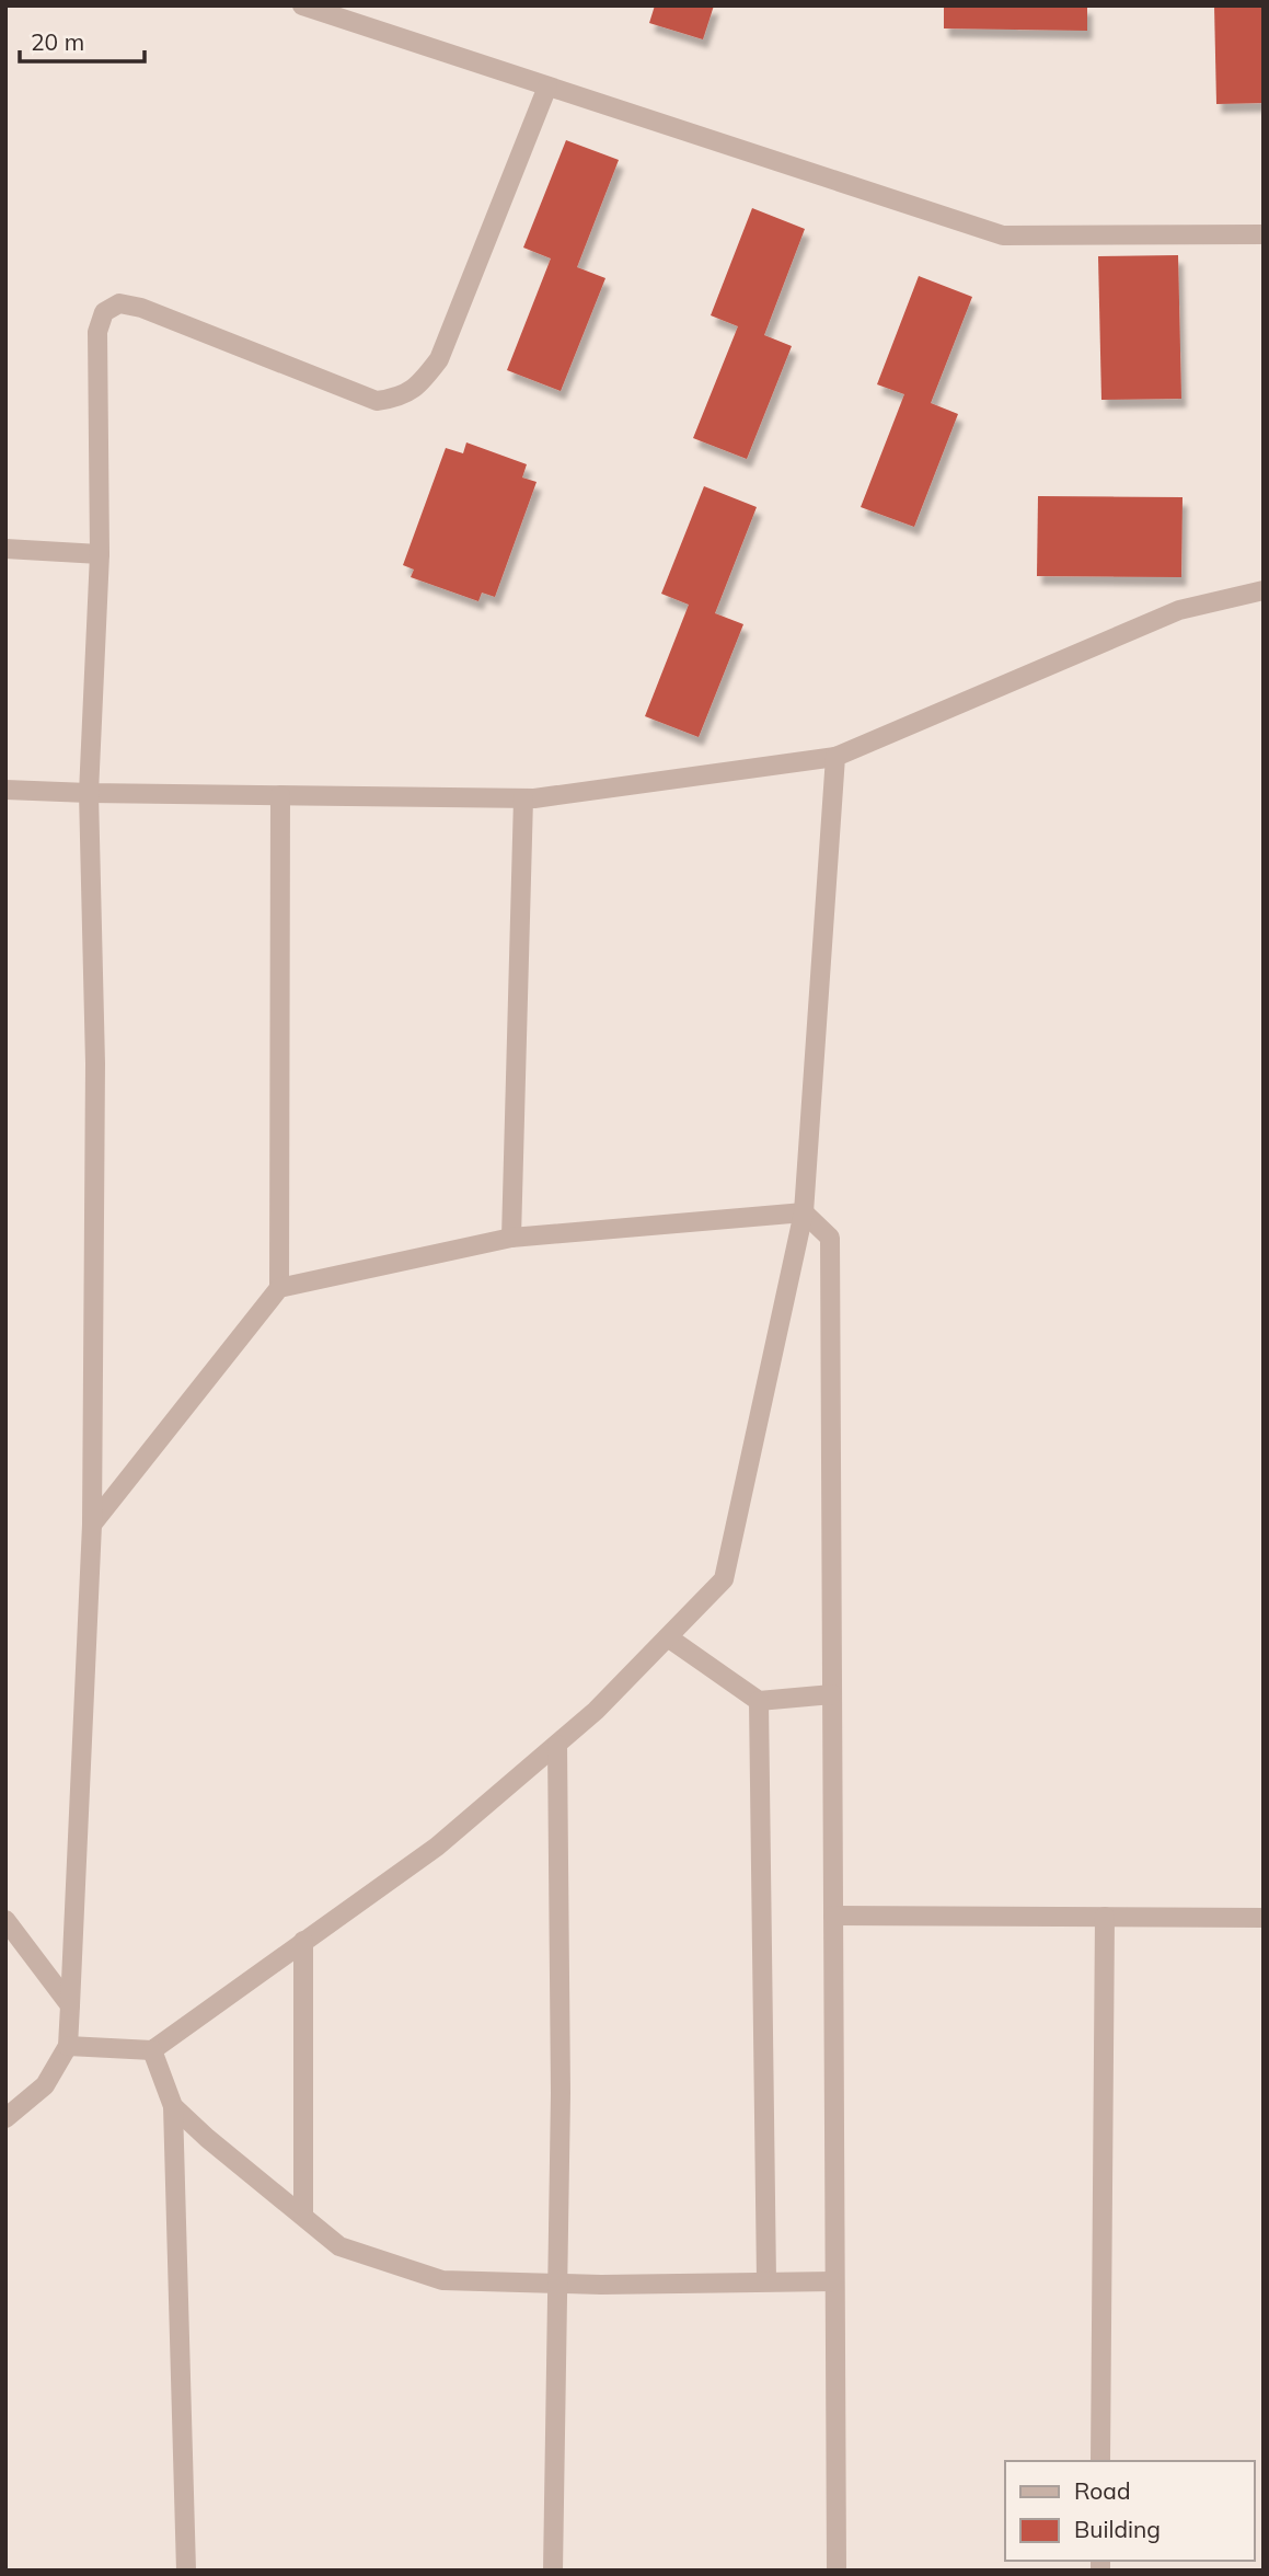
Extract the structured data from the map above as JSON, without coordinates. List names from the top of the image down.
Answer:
{
  "legend": ["Road", "Building"],
  "scale_bar": "20 m"
}
